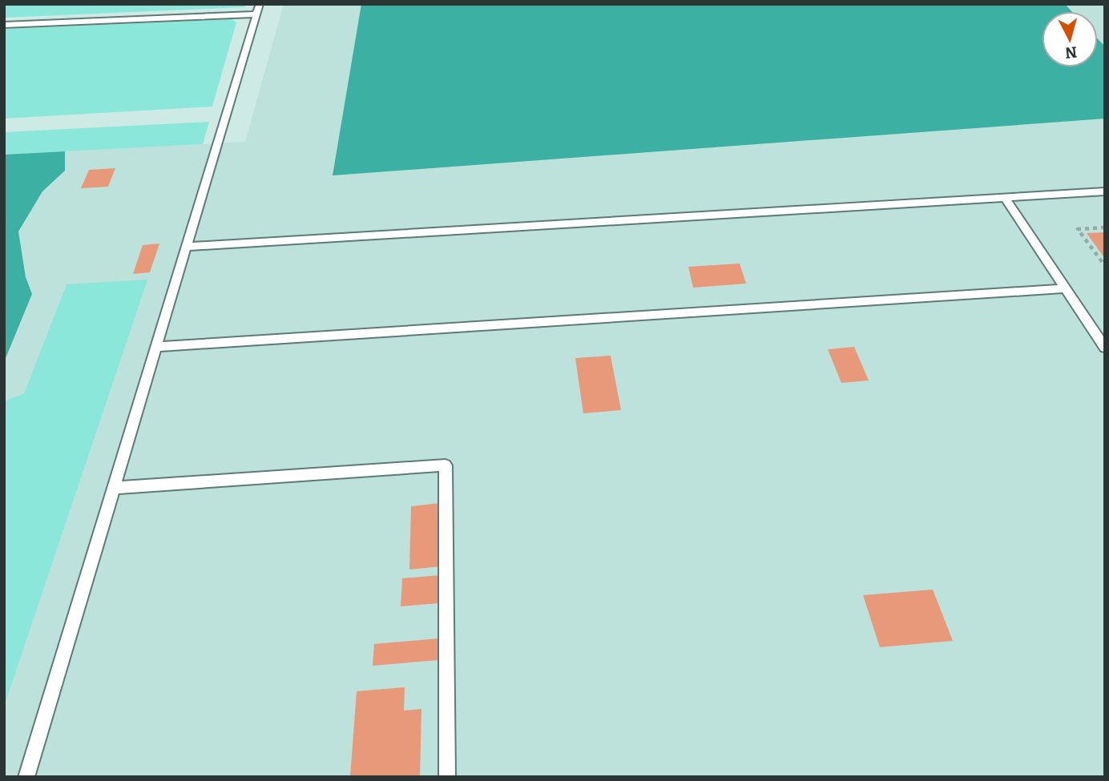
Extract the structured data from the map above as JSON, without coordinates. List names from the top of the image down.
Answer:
{
  "north": "bottom"
}
